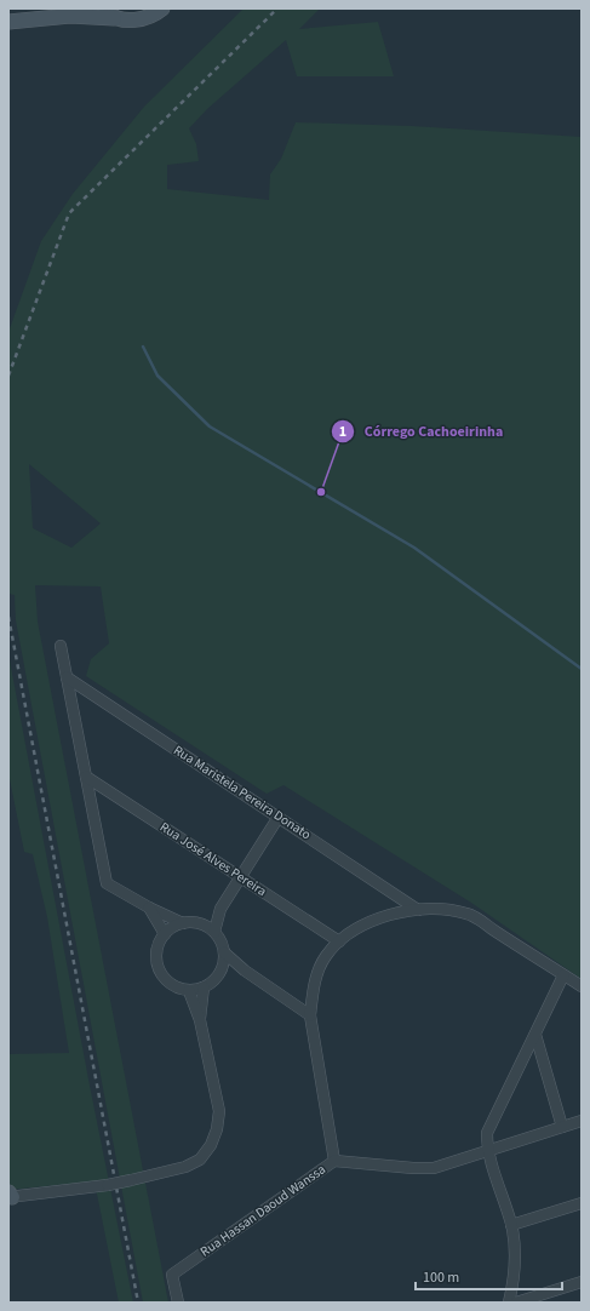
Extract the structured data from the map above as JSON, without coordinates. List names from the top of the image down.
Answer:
{
  "streets": {
    "street": ["Rua Maristela Pereira Donato", "Rua José Alves Pereira", "Rua Hassan Daoud Wanssa"]
  },
  "places": ["Córrego Cachoeirinha"],
  "scale_bar": "100 m"
}
